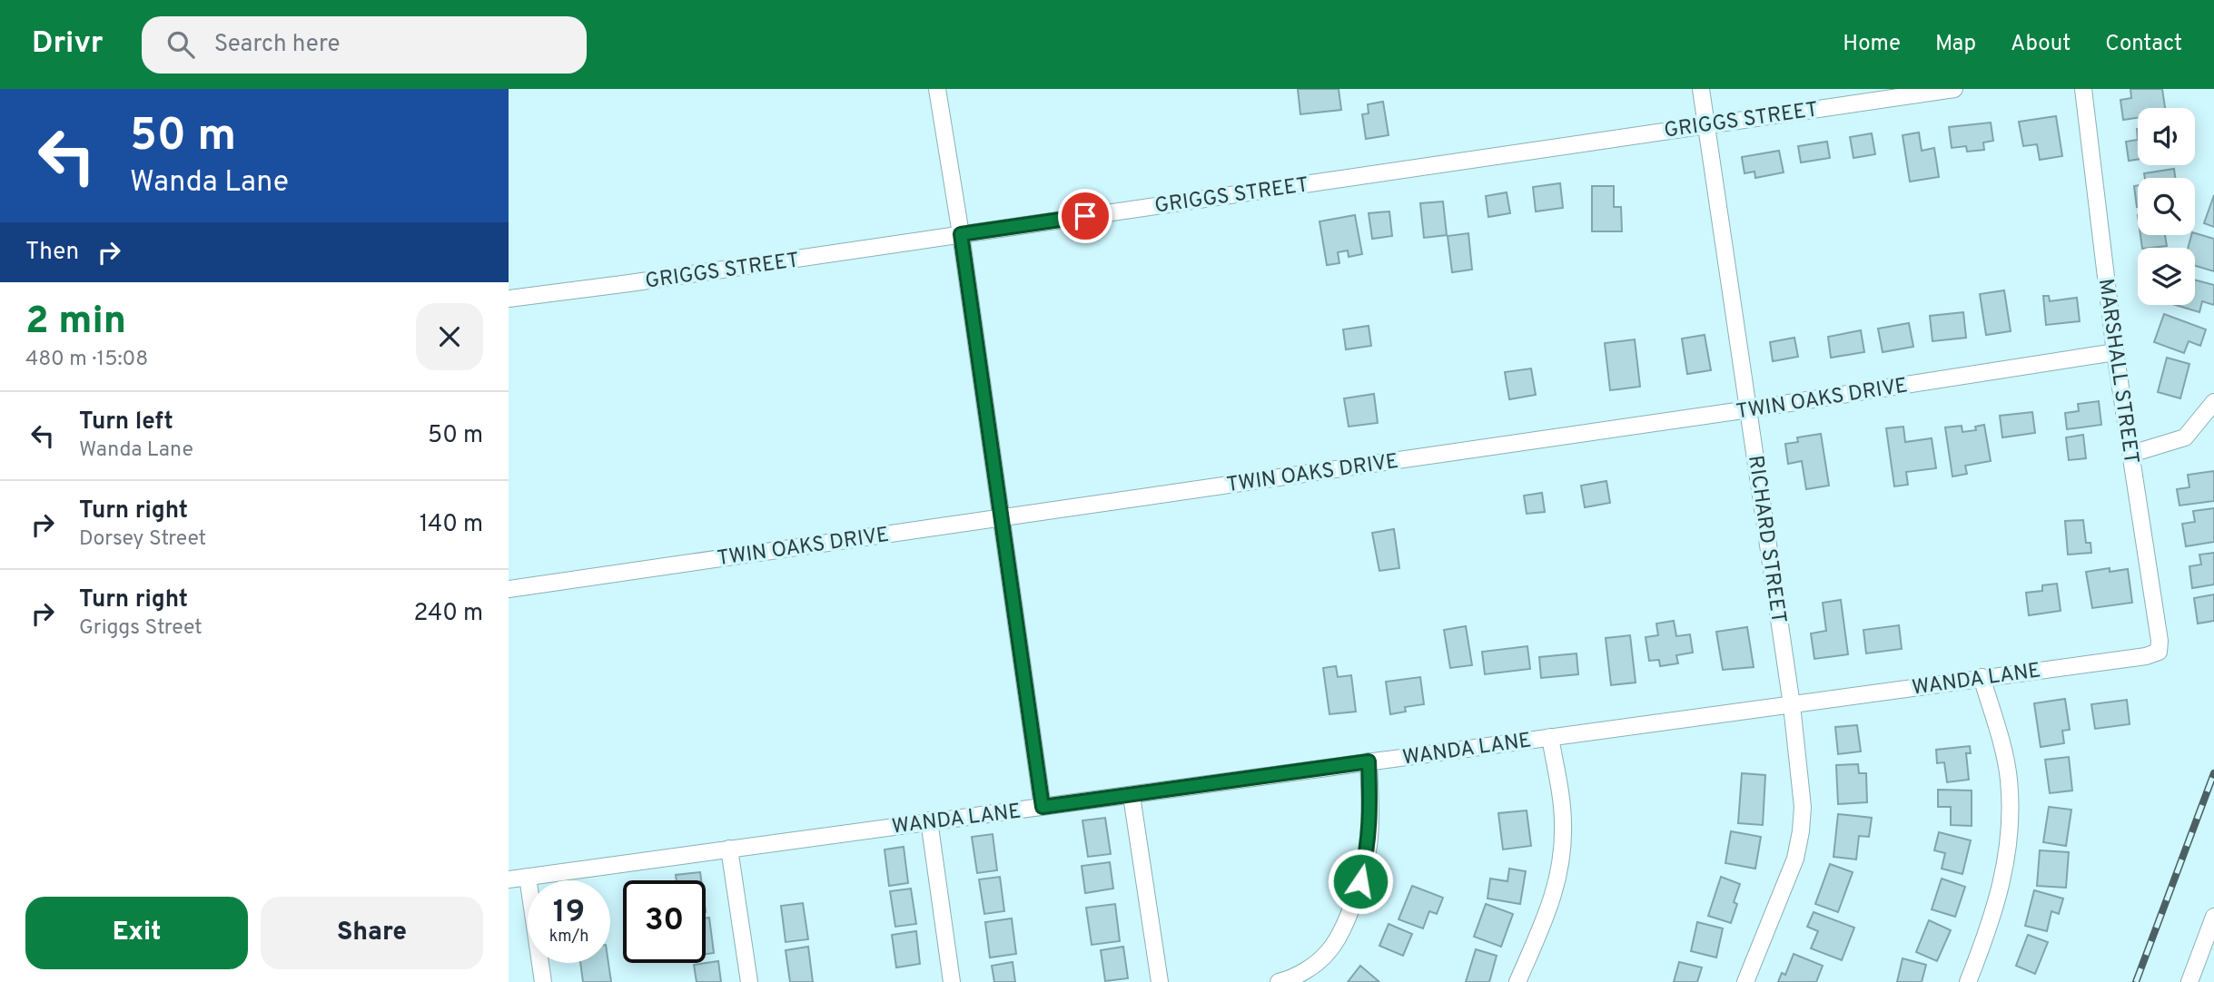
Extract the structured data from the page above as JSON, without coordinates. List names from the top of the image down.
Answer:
{
  "streets": {
    "street": [
      "GRIGGS STREET",
      "MARSHALL STREET",
      "TWIN OAKS DRIVE",
      "RICHARD STREET",
      "WANDA LANE"
    ]
  },
  "crossings": [
    ["GRIGGS STREET", "RICHARD STREET"],
    ["MARSHALL STREET", "TWIN OAKS DRIVE"],
    ["MARSHALL STREET", "WANDA LANE"],
    ["TWIN OAKS DRIVE", "RICHARD STREET"],
    ["RICHARD STREET", "WANDA LANE"]
  ],
  "page": {
    "header": "Drivr",
    "search": "Search here",
    "nav": [
      "Home",
      "Map",
      "About",
      "Contact"
    ],
    "turn": ["50 m", "Wanda Lane"],
    "then": "Then",
    "heading": ["2 min", "480 m · 15:08"],
    "list": [
      {
        "name": "Turn left",
        "note": "Wanda Lane",
        "value": "50 m"
      },
      {
        "name": "Turn right",
        "note": "Dorsey Street",
        "value": "140 m"
      },
      {
        "name": "Turn right",
        "note": "Griggs Street",
        "value": "240 m"
      }
    ],
    "speed": "19 km/h",
    "limit": "30",
    "buttons": ["Exit", "Share"]
  }
}
